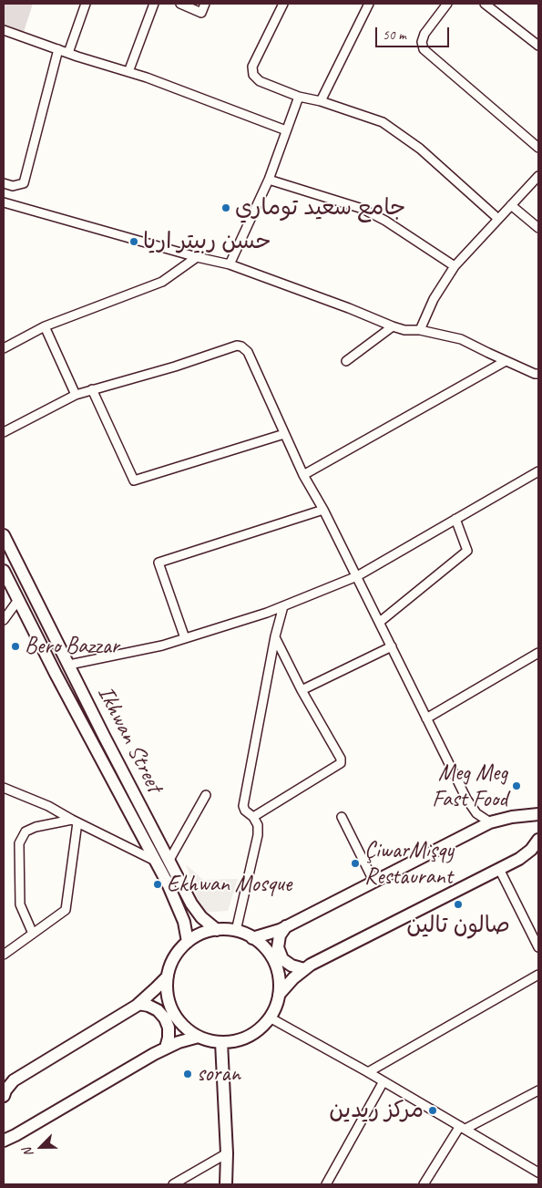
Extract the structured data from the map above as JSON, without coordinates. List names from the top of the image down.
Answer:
{
  "streets": {
    "main road": ["Ikhwan Street"]
  },
  "places": [
    "جامع سعيد توماري",
    "حسن ربيتر اريا",
    "Bero Bazzar",
    "Meg Meg Fast Food",
    "ÇiwarMişqy Restaurant",
    "Ekhwan Mosque",
    "صالون تالين",
    "soran",
    "مركز ريدين"
  ],
  "scale_bar": "50 m",
  "north": "bottom left"
}
